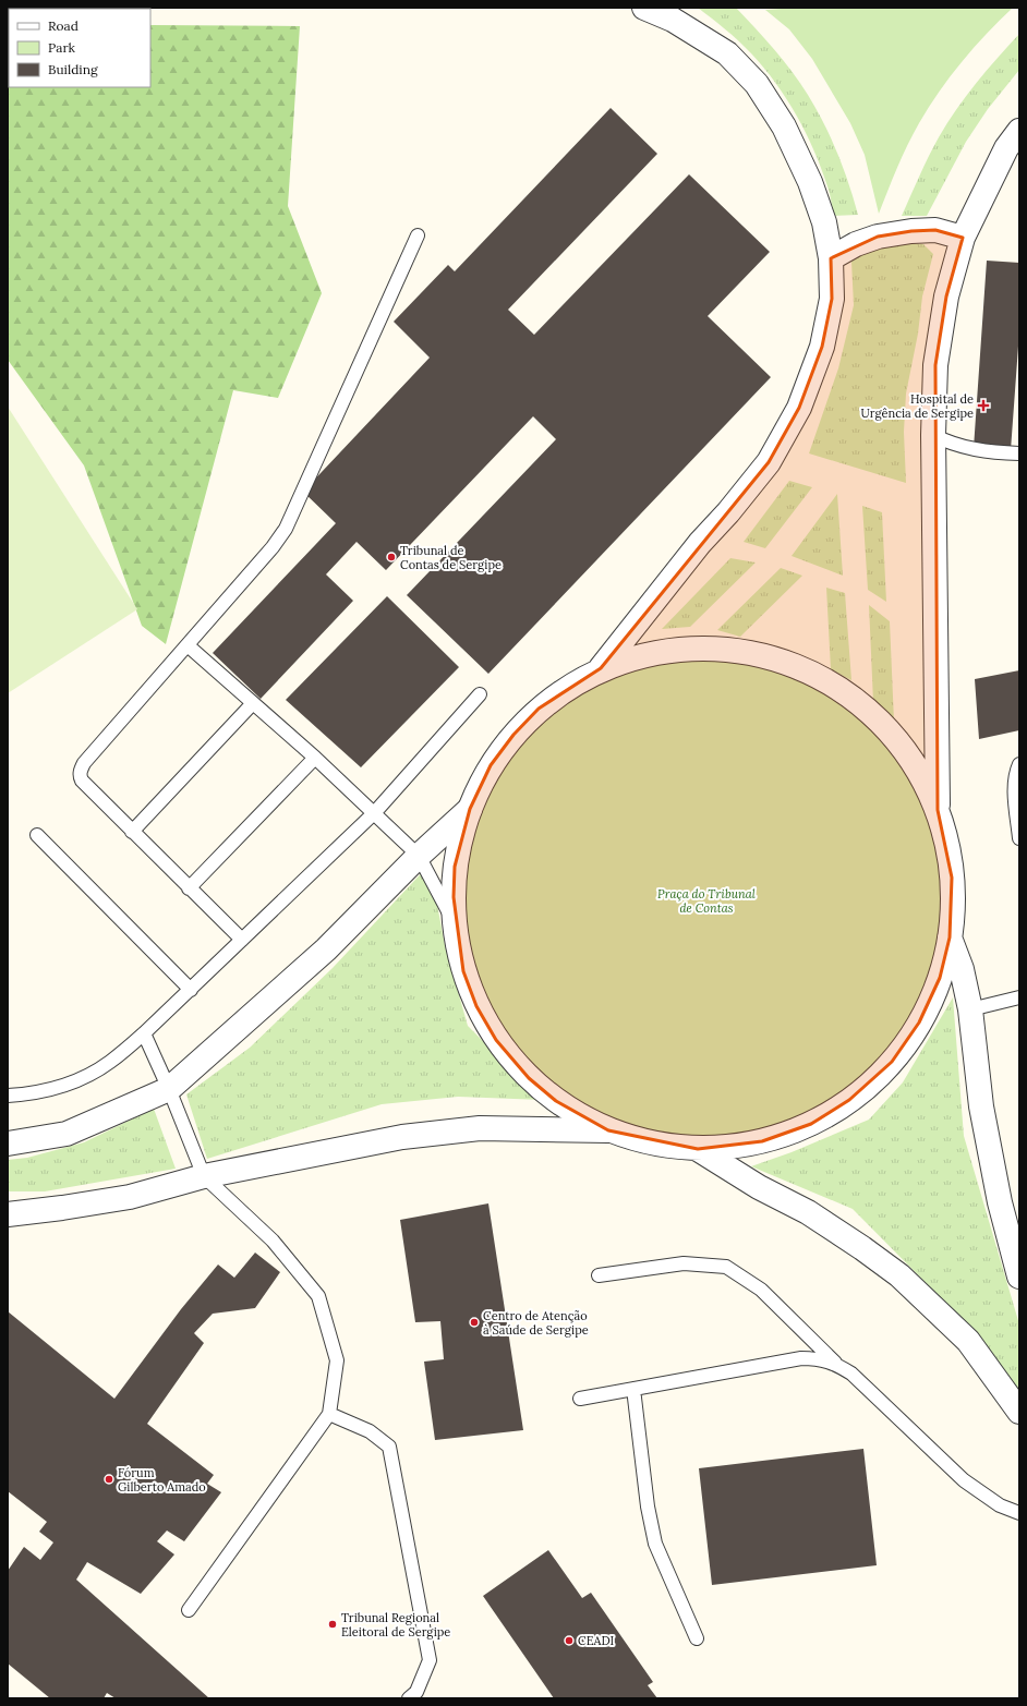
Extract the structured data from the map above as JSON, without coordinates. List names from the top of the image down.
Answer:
{
  "parks": ["Praça do Tribunal de Contas"],
  "places": {
    "health": ["Hospital de Urgência de Sergipe"],
    "other": [
      "Tribunal de Contas de Sergipe",
      "Centro de Atenção à Saúde de Sergipe",
      "Fórum Gilberto Amado",
      "Tribunal Regional Eleitoral de Sergipe",
      "CEADI"
    ]
  },
  "legend": ["Road", "Park", "Building"]
}
